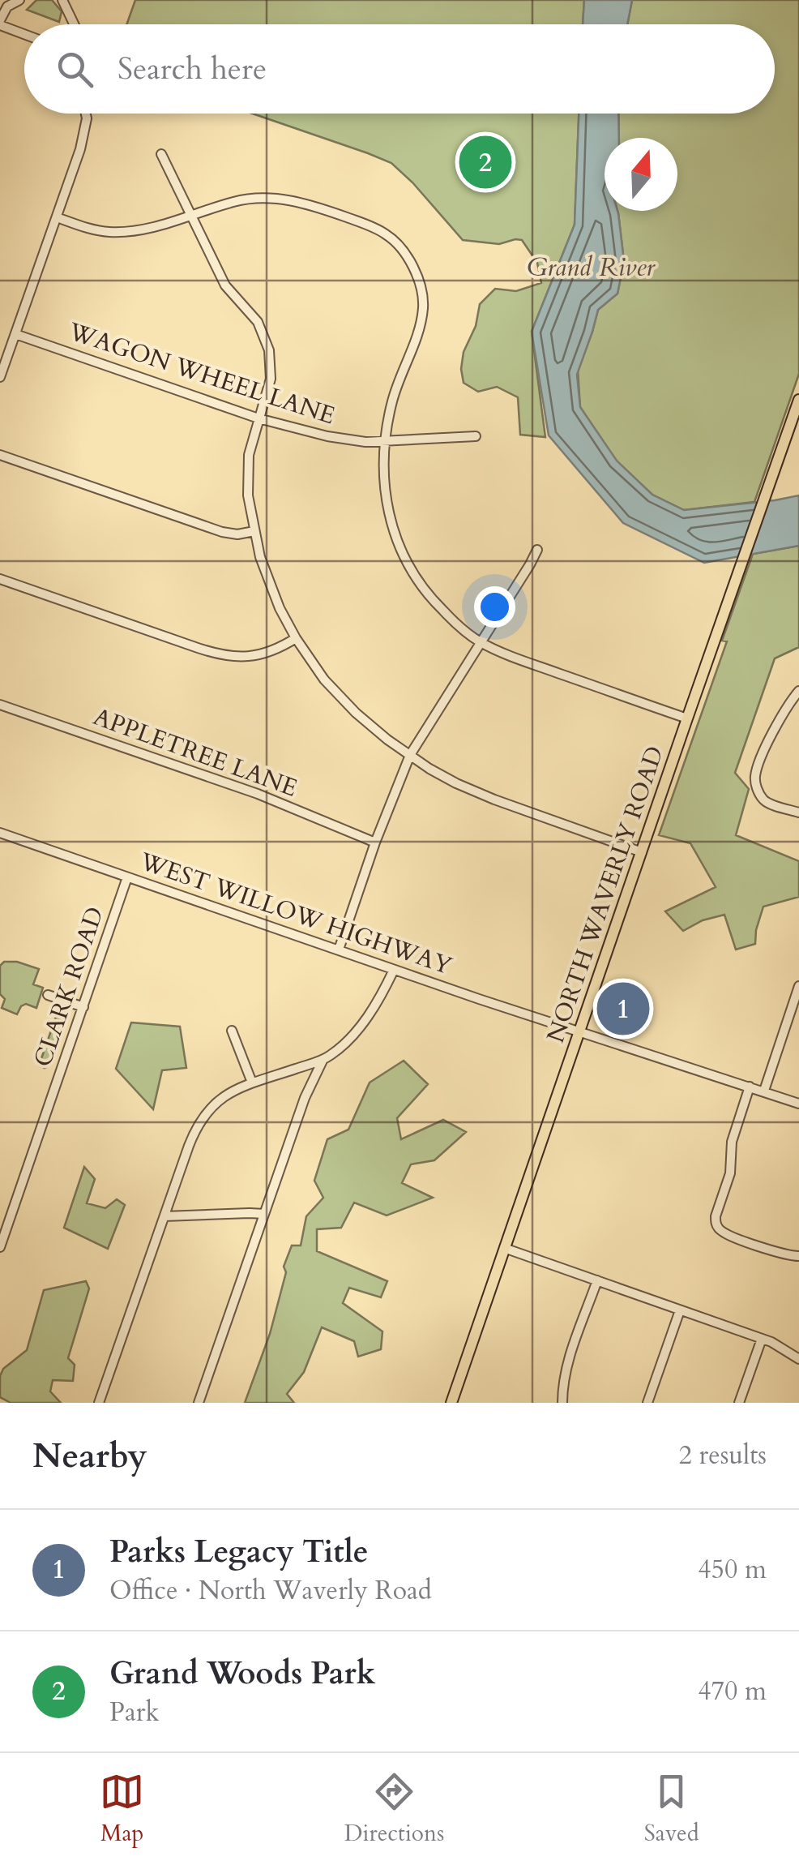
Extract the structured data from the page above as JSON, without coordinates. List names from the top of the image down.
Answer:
{
  "streets": {
    "main road": ["NORTH WAVERLY ROAD"],
    "street": [
      "WAGON WHEEL LANE",
      "APPLETREE LANE",
      "WEST WILLOW HIGHWAY",
      "CLARK ROAD"
    ]
  },
  "crossings": [
    ["NORTH WAVERLY ROAD", "WEST WILLOW HIGHWAY"],
    ["WEST WILLOW HIGHWAY", "CLARK ROAD"]
  ],
  "water": ["Grand River"],
  "north": "top",
  "page": {
    "search": "Search here",
    "pins": ["2", "1"],
    "heading": ["Nearby", "2 results"],
    "list": [
      {
        "mark": "1",
        "name": "Parks Legacy Title",
        "note": "Office · North Waverly Road",
        "value": "450 m"
      },
      {
        "mark": "2",
        "name": "Grand Woods Park",
        "note": "Park",
        "value": "470 m"
      }
    ],
    "nav": ["Map", "Directions", "Saved"]
  }
}
